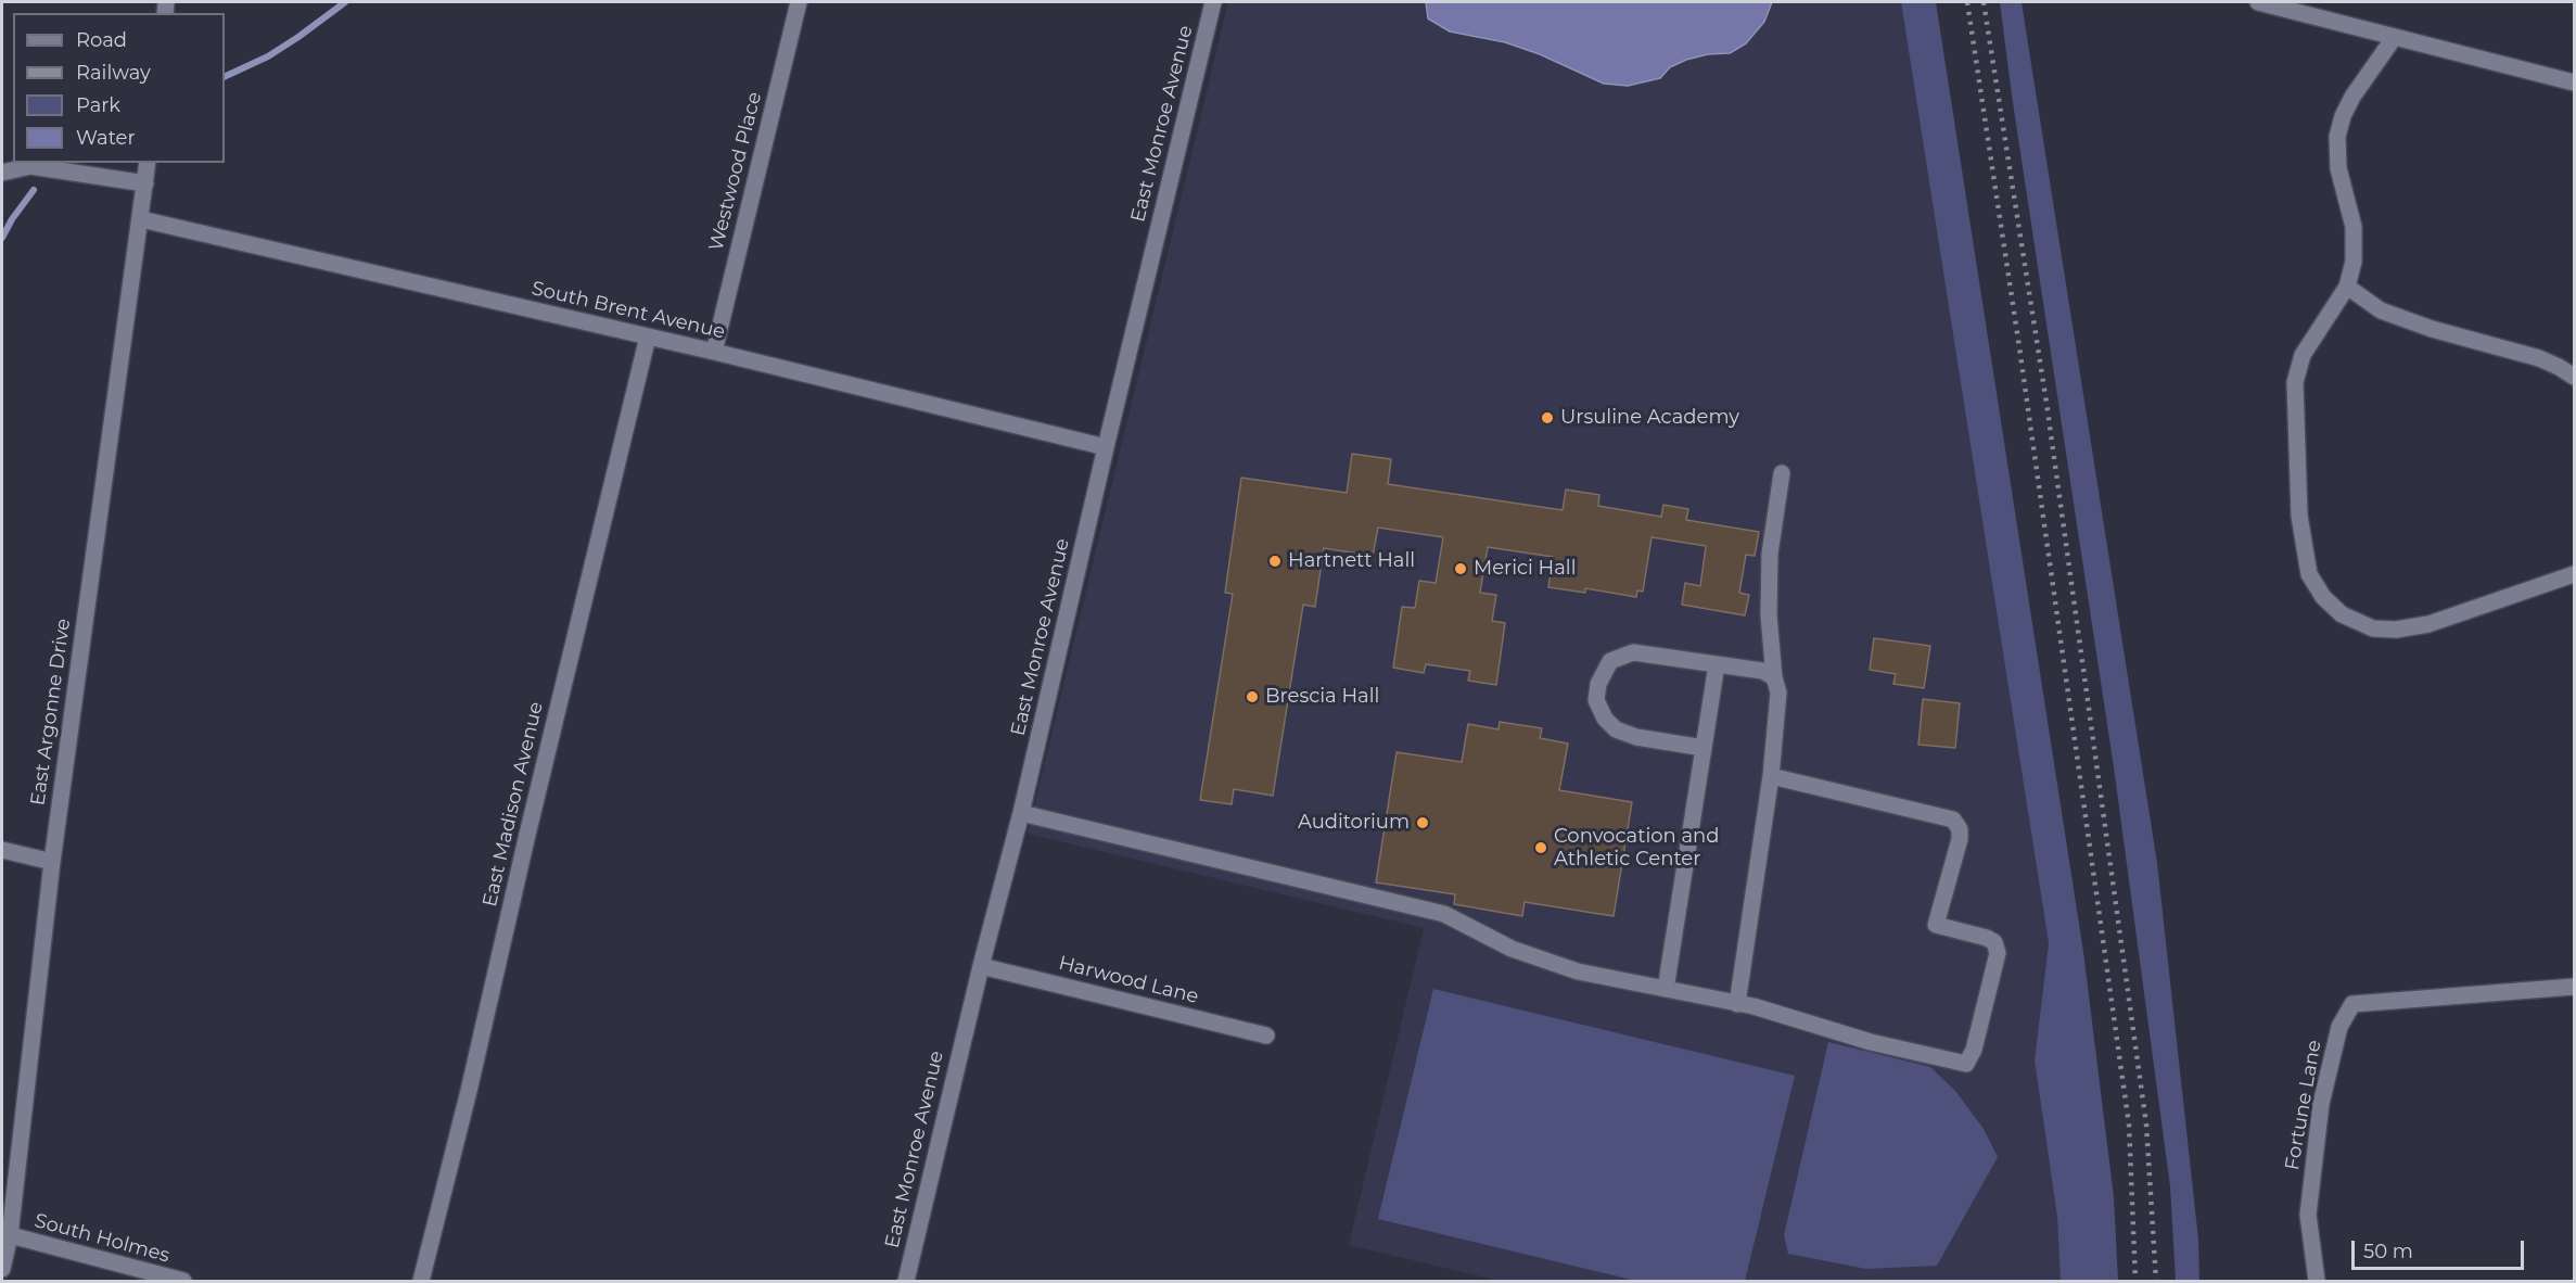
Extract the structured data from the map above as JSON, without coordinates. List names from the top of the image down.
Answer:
{
  "streets": {
    "street": [
      "East Monroe Avenue",
      "Westwood Place",
      "South Brent Avenue",
      "East Argonne Drive",
      "East Madison Avenue",
      "Harwood Lane",
      "Fortune Lane",
      "South Holmes"
    ]
  },
  "crossings": [
    ["East Monroe Avenue", "South Brent Avenue"],
    ["East Monroe Avenue", "Harwood Lane"],
    ["Westwood Place", "South Brent Avenue"],
    ["South Brent Avenue", "East Argonne Drive"],
    ["South Brent Avenue", "East Madison Avenue"],
    ["East Argonne Drive", "South Holmes"]
  ],
  "places": [
    "Ursuline Academy",
    "Hartnett Hall",
    "Merici Hall",
    "Brescia Hall",
    "Auditorium",
    "Convocation and Athletic Center"
  ],
  "legend": [
    "Road",
    "Railway",
    "Park",
    "Water"
  ],
  "scale_bar": "50 m"
}
